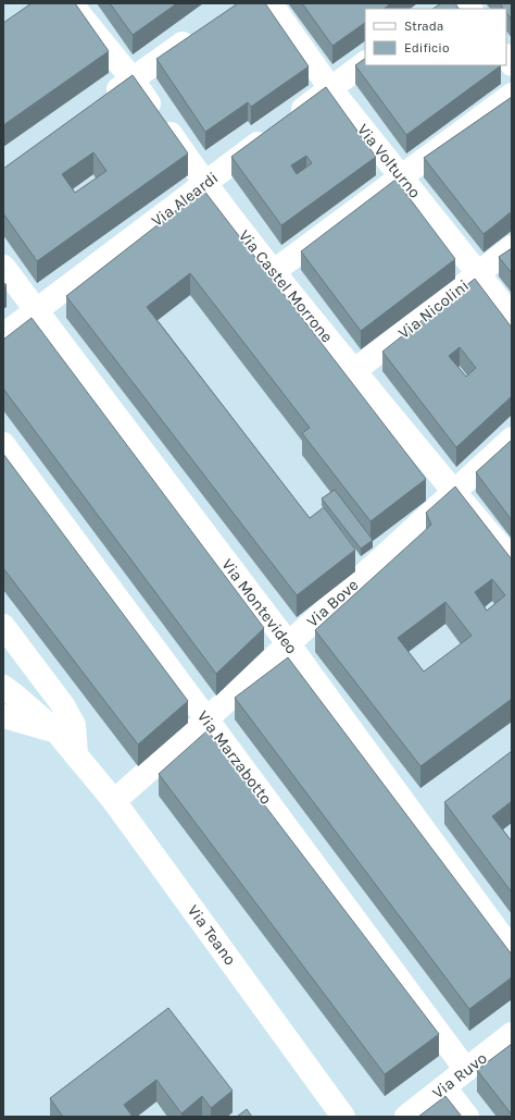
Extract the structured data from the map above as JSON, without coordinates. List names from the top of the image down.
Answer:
{
  "streets": {
    "street": [
      "Via Volturno",
      "Via Aleardi",
      "Via Castel Morrone",
      "Via Nicolini",
      "Via Bove",
      "Via Montevideo",
      "Via Marzabotto",
      "Via Teano",
      "Via Ruvo"
    ]
  },
  "crossings": [
    ["Via Volturno", "Via Aleardi"],
    ["Via Volturno", "Via Nicolini"],
    ["Via Aleardi", "Via Castel Morrone"],
    ["Via Aleardi", "Via Montevideo"],
    ["Via Castel Morrone", "Via Nicolini"],
    ["Via Castel Morrone", "Via Bove"],
    ["Via Bove", "Via Montevideo"],
    ["Via Bove", "Via Marzabotto"],
    ["Via Bove", "Via Teano"],
    ["Via Marzabotto", "Via Ruvo"]
  ],
  "legend": ["Strada", "Edificio"]
}
